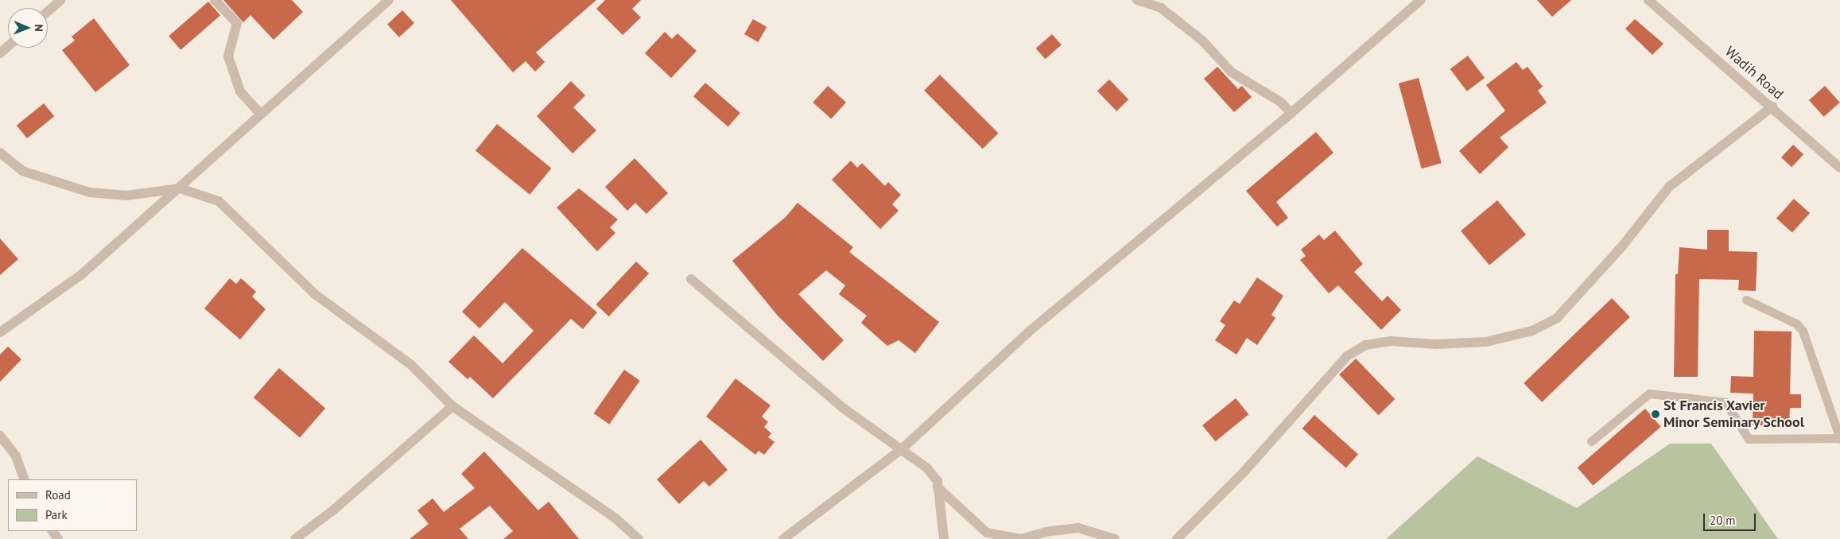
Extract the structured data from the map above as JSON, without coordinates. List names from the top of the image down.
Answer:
{
  "streets": {
    "street": ["Wadih Road"]
  },
  "places": ["St Francis Xavier Minor Seminary School"],
  "legend": ["Road", "Park"],
  "scale_bar": "20 m",
  "north": "right"
}
